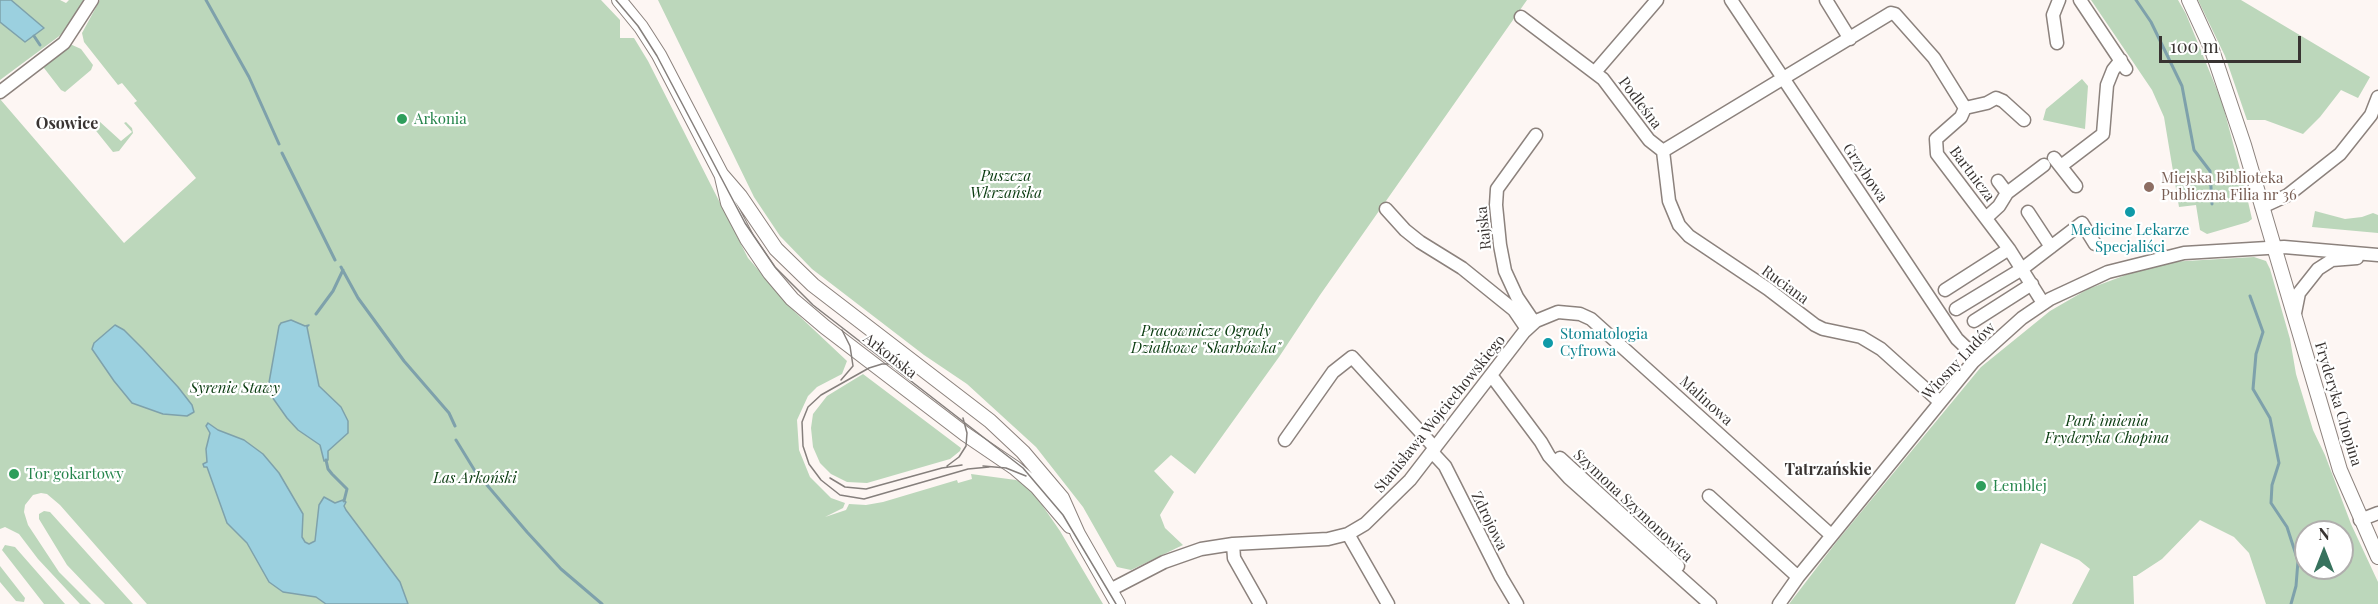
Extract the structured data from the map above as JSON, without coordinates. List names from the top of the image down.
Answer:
{
  "streets": {
    "street": [
      "Podleśna",
      "Grzybowa",
      "Bartnicza",
      "Rajska",
      "Ruciana",
      "Arkońska",
      "Wiosny Ludów",
      "Malinowa",
      "Fryderyka Chopina",
      "Stanisława Wojciechowskiego",
      "Szymona Szymonowica",
      "Zdrojowa"
    ]
  },
  "crossings": [
    ["Podleśna", "Ruciana"],
    ["Grzybowa", "Wiosny Ludów"],
    ["Bartnicza", "Wiosny Ludów"],
    ["Rajska", "Stanisława Wojciechowskiego"],
    ["Ruciana", "Wiosny Ludów"],
    ["Arkońska", "Stanisława Wojciechowskiego"],
    ["Wiosny Ludów", "Malinowa"],
    ["Wiosny Ludów", "Fryderyka Chopina"],
    ["Malinowa", "Stanisława Wojciechowskiego"],
    ["Stanisława Wojciechowskiego", "Szymona Szymonowica"],
    ["Stanisława Wojciechowskiego", "Zdrojowa"]
  ],
  "districts": ["Osowice", "Tatrzańskie"],
  "parks": [
    "Puszcza Wkrzańska",
    "Pracownicze Ogrody Działkowe \"Skarbówka\"",
    "Syrenie Stawy",
    "Park imienia Fryderyka Chopina",
    "Las Arkoński"
  ],
  "places": [
    "Arkonia",
    "Miejska Biblioteka Publiczna Filia nr 36",
    "Medicine Lekarze Specjaliści",
    "Stomatologia Cyfrowa",
    "Tor gokartowy",
    "Łemblej"
  ],
  "scale_bar": "100 m",
  "north": "top"
}
